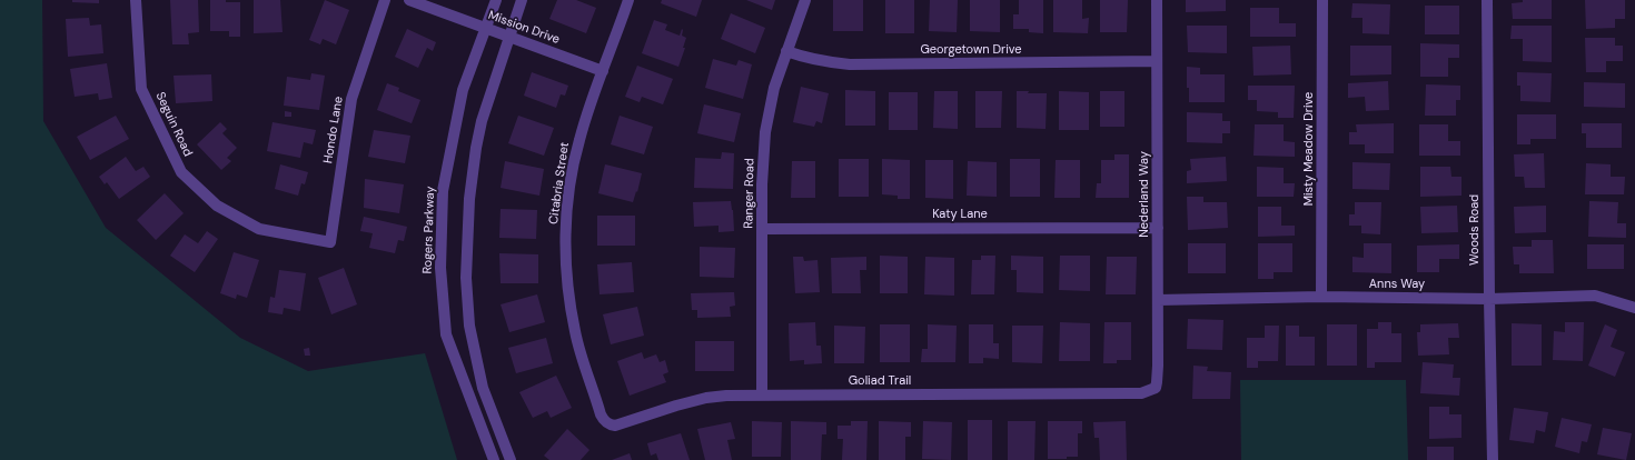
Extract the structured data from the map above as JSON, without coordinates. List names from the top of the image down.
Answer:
{
  "streets": {
    "street": [
      "Mission Drive",
      "Georgetown Drive",
      "Seguin Road",
      "Hondo Lane",
      "Misty Meadow Drive",
      "Citabria Street",
      "Ranger Road",
      "Nederland Way",
      "Katy Lane",
      "Rogers Parkway",
      "Woods Road",
      "Anns Way",
      "Goliad Trail"
    ]
  },
  "crossings": [
    ["Mission Drive", "Citabria Street"],
    ["Mission Drive", "Rogers Parkway"],
    ["Georgetown Drive", "Ranger Road"],
    ["Georgetown Drive", "Nederland Way"],
    ["Seguin Road", "Hondo Lane"],
    ["Misty Meadow Drive", "Anns Way"],
    ["Citabria Street", "Goliad Trail"],
    ["Ranger Road", "Katy Lane"],
    ["Ranger Road", "Goliad Trail"],
    ["Nederland Way", "Katy Lane"],
    ["Nederland Way", "Anns Way"],
    ["Nederland Way", "Goliad Trail"],
    ["Woods Road", "Anns Way"]
  ]
}
